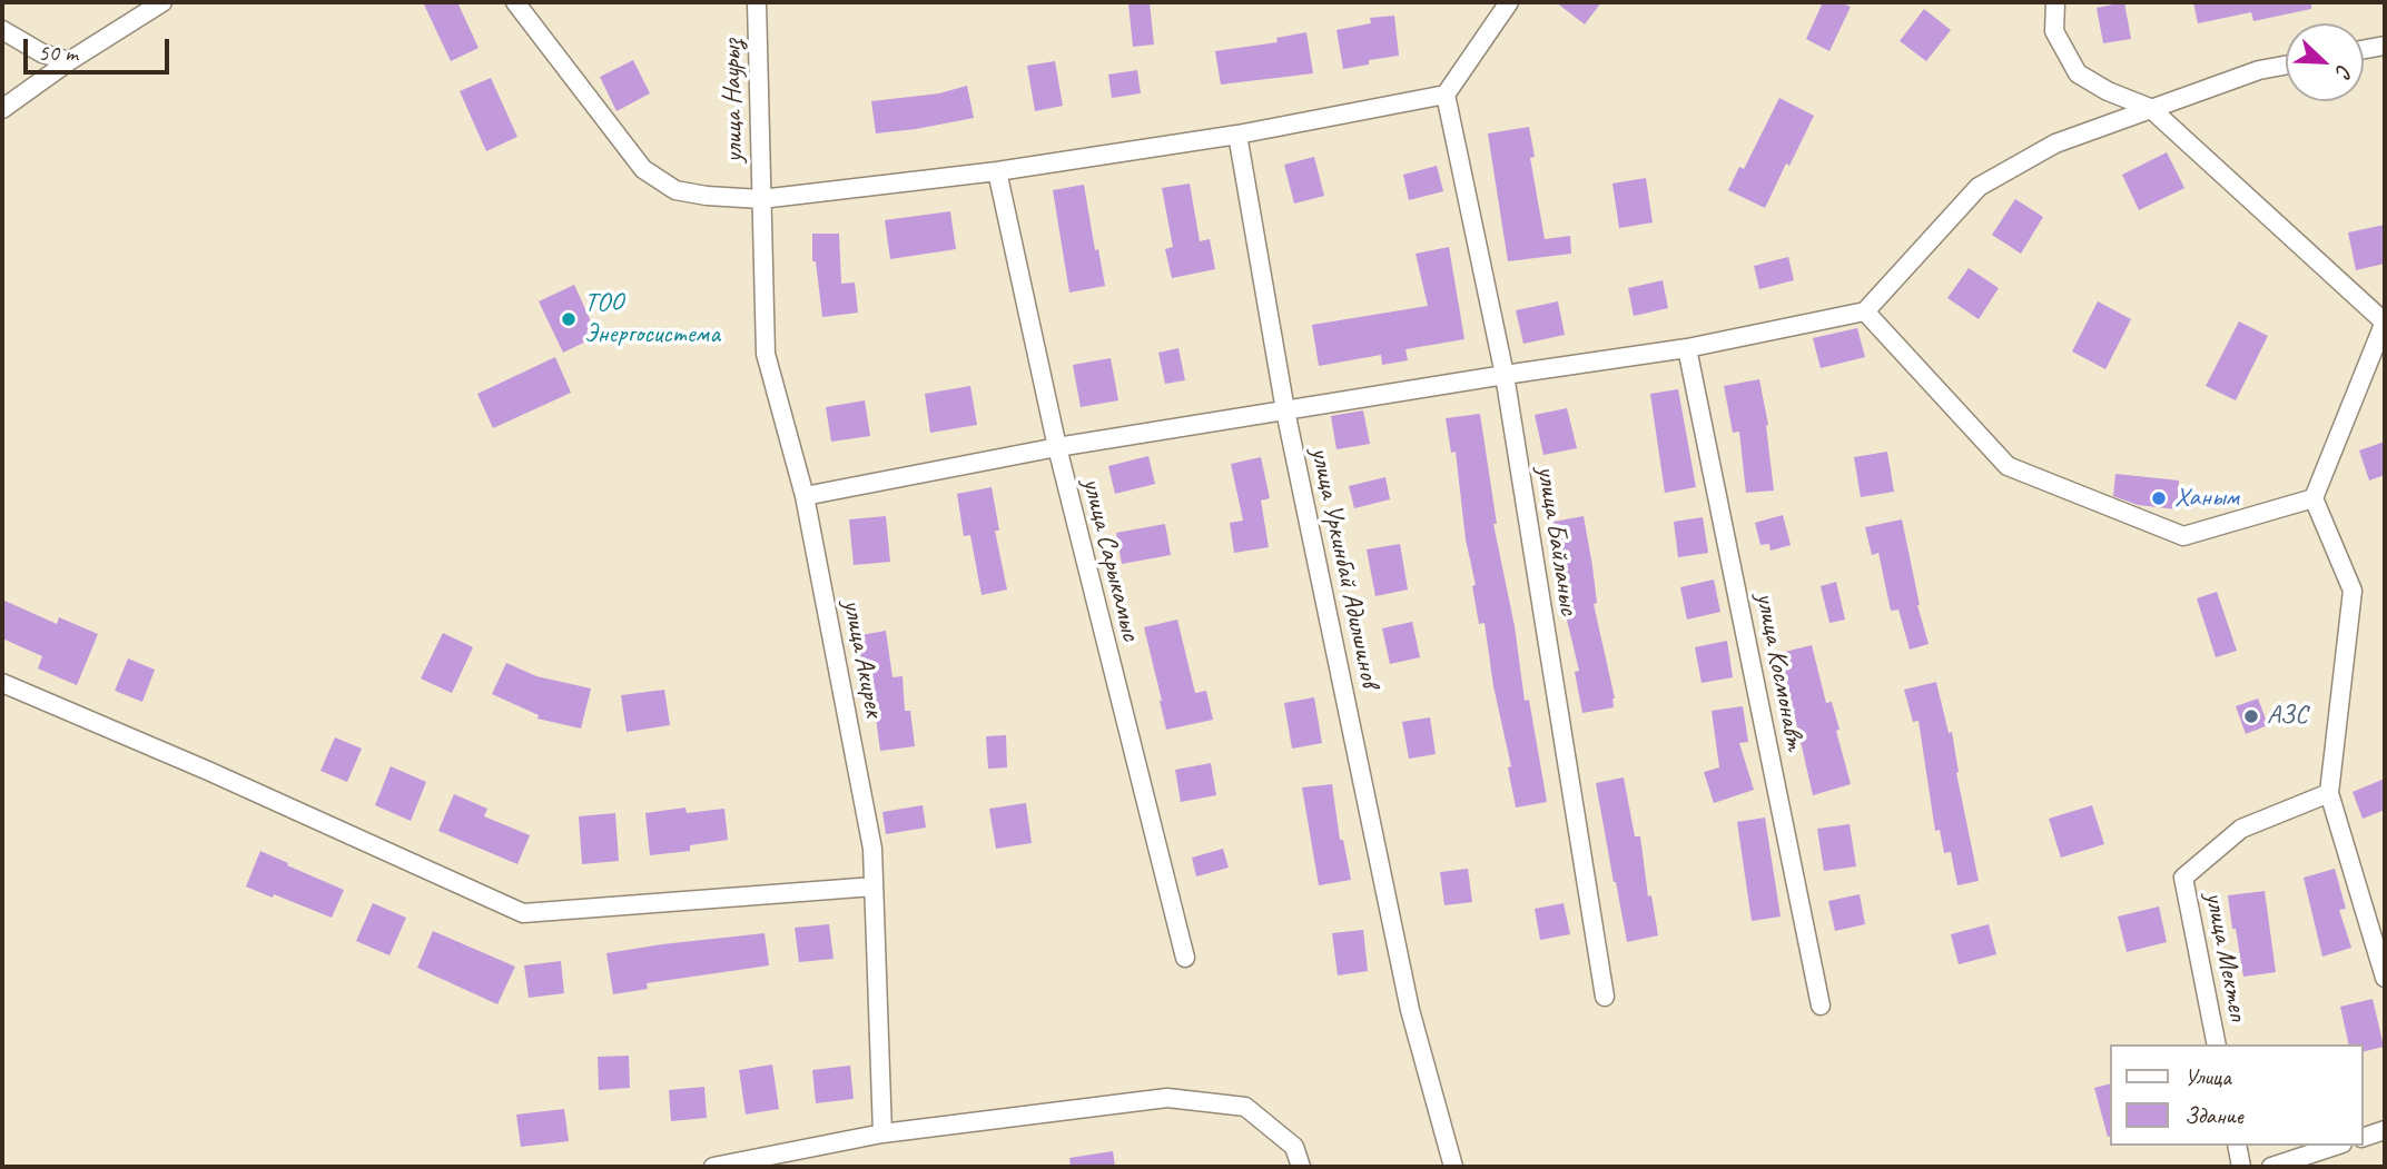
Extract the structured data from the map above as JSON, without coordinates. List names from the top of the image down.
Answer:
{
  "streets": {
    "street": [
      "улица Наурыз",
      "улица Байланыс",
      "улица Сарыкамыс",
      "улица Уркинбай Адилшинов",
      "улица Акирек",
      "улица Космонавт",
      "улица Мектеп"
    ]
  },
  "crossings": [
    ["улица Наурыз", "улица Акирек"]
  ],
  "places": ["ТОО Энергосистема", "Ханым", "АЗС"],
  "legend": ["Улица", "Здание"],
  "scale_bar": "50 m",
  "north": "bottom right"
}
